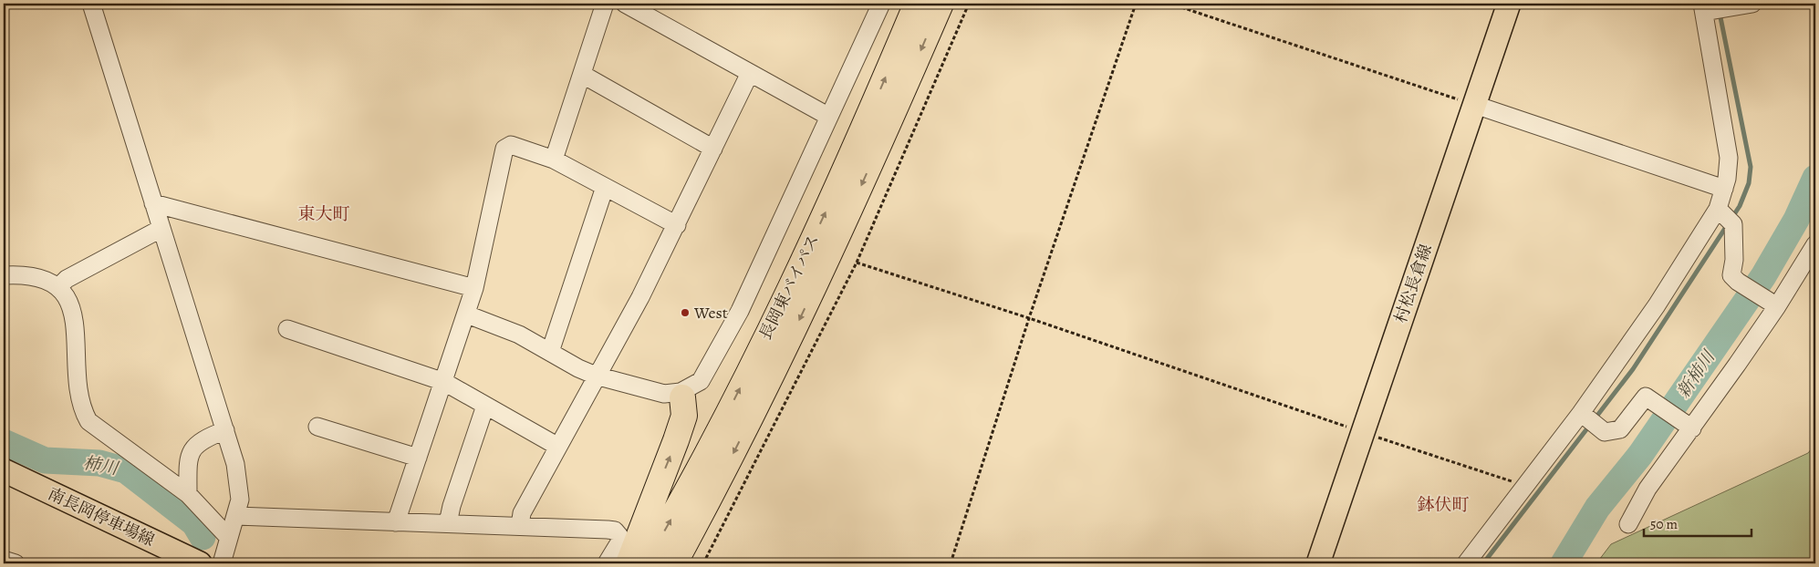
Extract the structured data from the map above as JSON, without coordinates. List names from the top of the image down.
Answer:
{
  "streets": {
    "highway": ["長岡東バイパス"],
    "main road": ["村松長倉線", "南長岡停車場線"]
  },
  "districts": ["東大町", "鉢伏町"],
  "water": ["新柿川", "柿川"],
  "places": ["West"],
  "scale_bar": "50 m"
}
